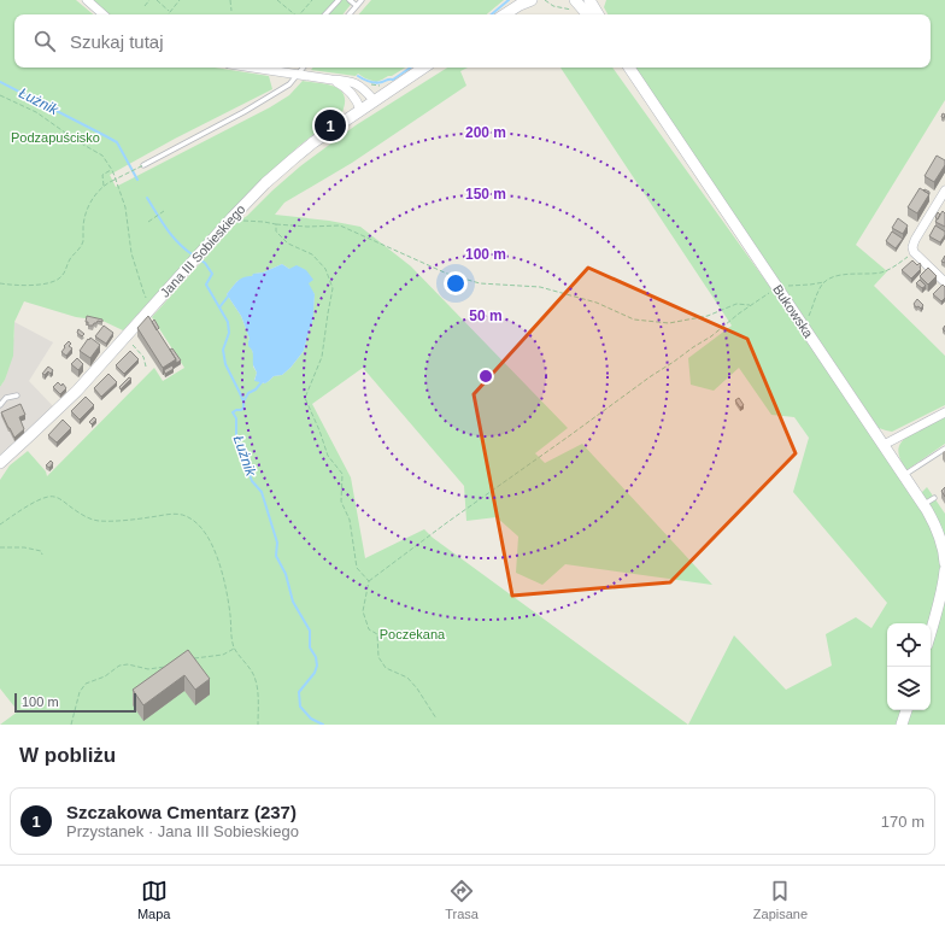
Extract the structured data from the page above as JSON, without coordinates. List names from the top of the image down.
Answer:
{
  "streets": {
    "street": ["Jana III Sobieskiego", "Bukowska"]
  },
  "water": ["Łużnik"],
  "parks": ["Podzapuścisko", "Poczekana"],
  "scale_bar": "100 m",
  "page": {
    "search": "Szukaj tutaj",
    "pins": "1",
    "scale": "100 m",
    "heading": "W pobliżu",
    "list": [
      {
        "mark": "1",
        "name": "Szczakowa Cmentarz (237)",
        "note": "Przystanek · Jana III Sobieskiego",
        "value": "170 m"
      }
    ],
    "nav": ["Mapa", "Trasa", "Zapisane"]
  },
  "rings": [
    "200 m",
    "150 m",
    "100 m",
    "50 m"
  ]
}
